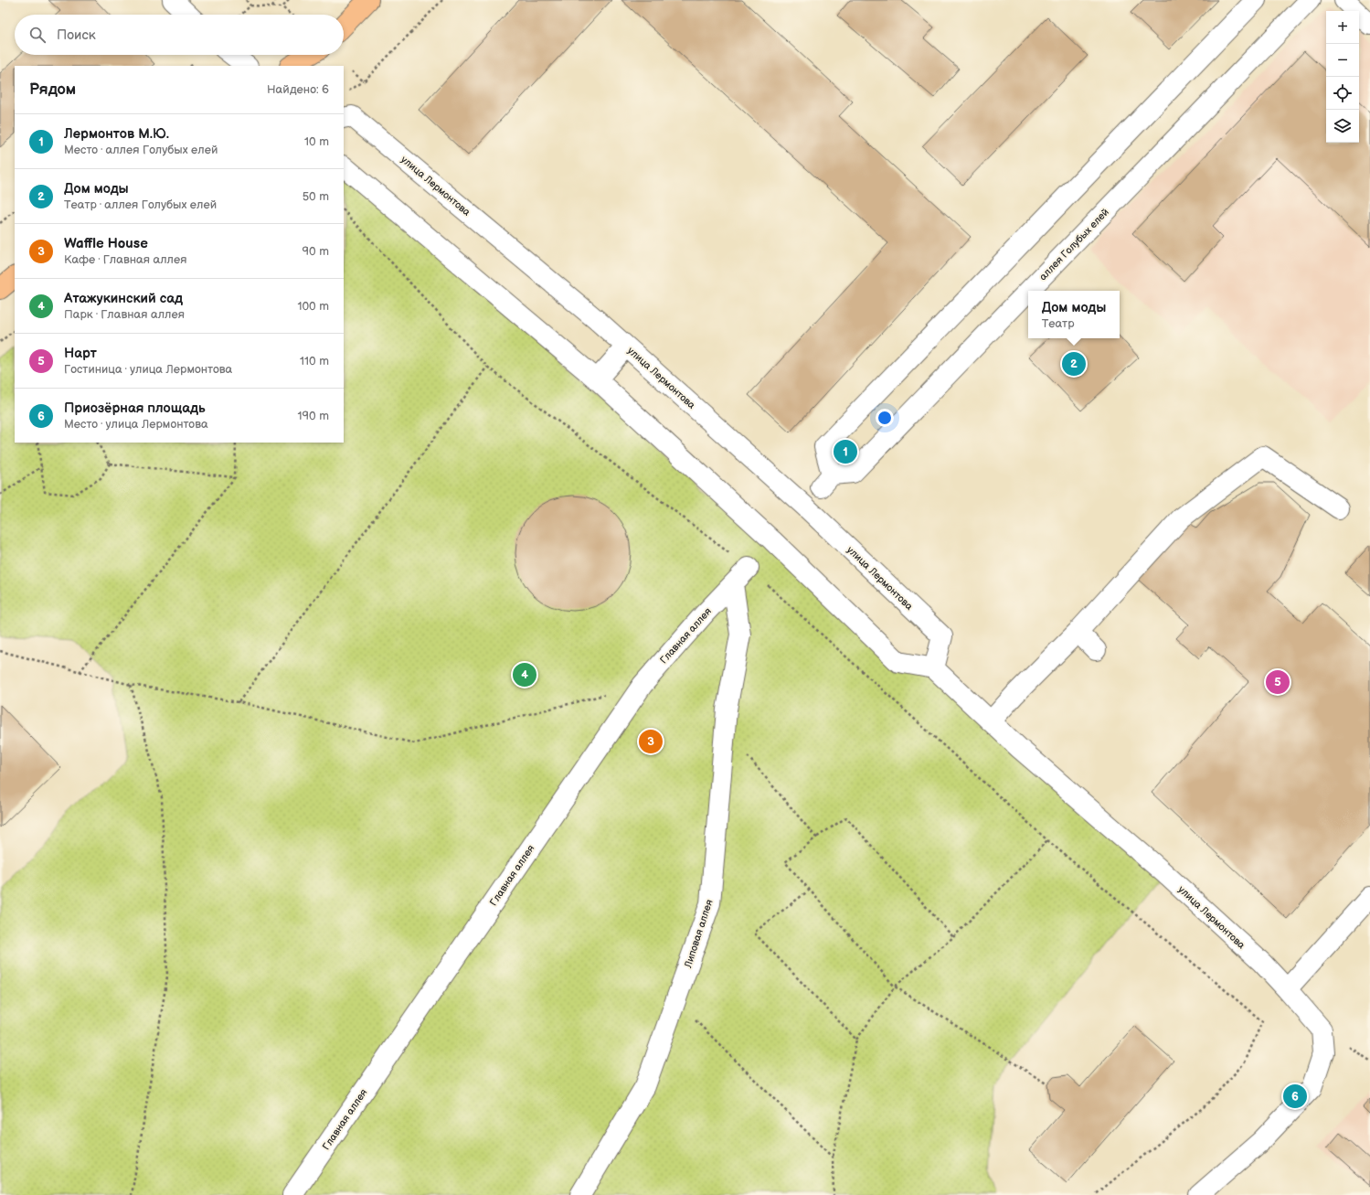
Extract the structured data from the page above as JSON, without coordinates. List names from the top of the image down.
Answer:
{
  "streets": {
    "street": [
      "улица Лермонтова",
      "аллея Голубых елей",
      "Главная аллея",
      "Липовая аллея"
    ]
  },
  "crossings": [
    ["Главная аллея", "Липовая аллея"]
  ],
  "page": {
    "map_buttons": ["+", "−"],
    "search": "Поиск",
    "heading": ["Рядом", "Найдено: 6"],
    "list": [
      {
        "mark": "1",
        "name": "Лермонтов М.Ю.",
        "note": "Место · аллея Голубых елей",
        "value": "10 m"
      },
      {
        "mark": "2",
        "name": "Дом моды",
        "note": "Театр · аллея Голубых елей",
        "value": "50 m"
      },
      {
        "mark": "3",
        "name": "Waffle House",
        "note": "Кафе · Главная аллея",
        "value": "90 m"
      },
      {
        "mark": "4",
        "name": "Атажукинский сад",
        "note": "Парк · Главная аллея",
        "value": "100 m"
      },
      {
        "mark": "5",
        "name": "Нарт",
        "note": "Гостиница · улица Лермонтова",
        "value": "110 m"
      },
      {
        "mark": "6",
        "name": "Приозёрная площадь",
        "note": "Место · улица Лермонтова",
        "value": "190 m"
      }
    ],
    "popup": ["Дом моды", "Театр"],
    "pins": [
      "2",
      "1",
      "4",
      "5",
      "3",
      "6"
    ]
  }
}
